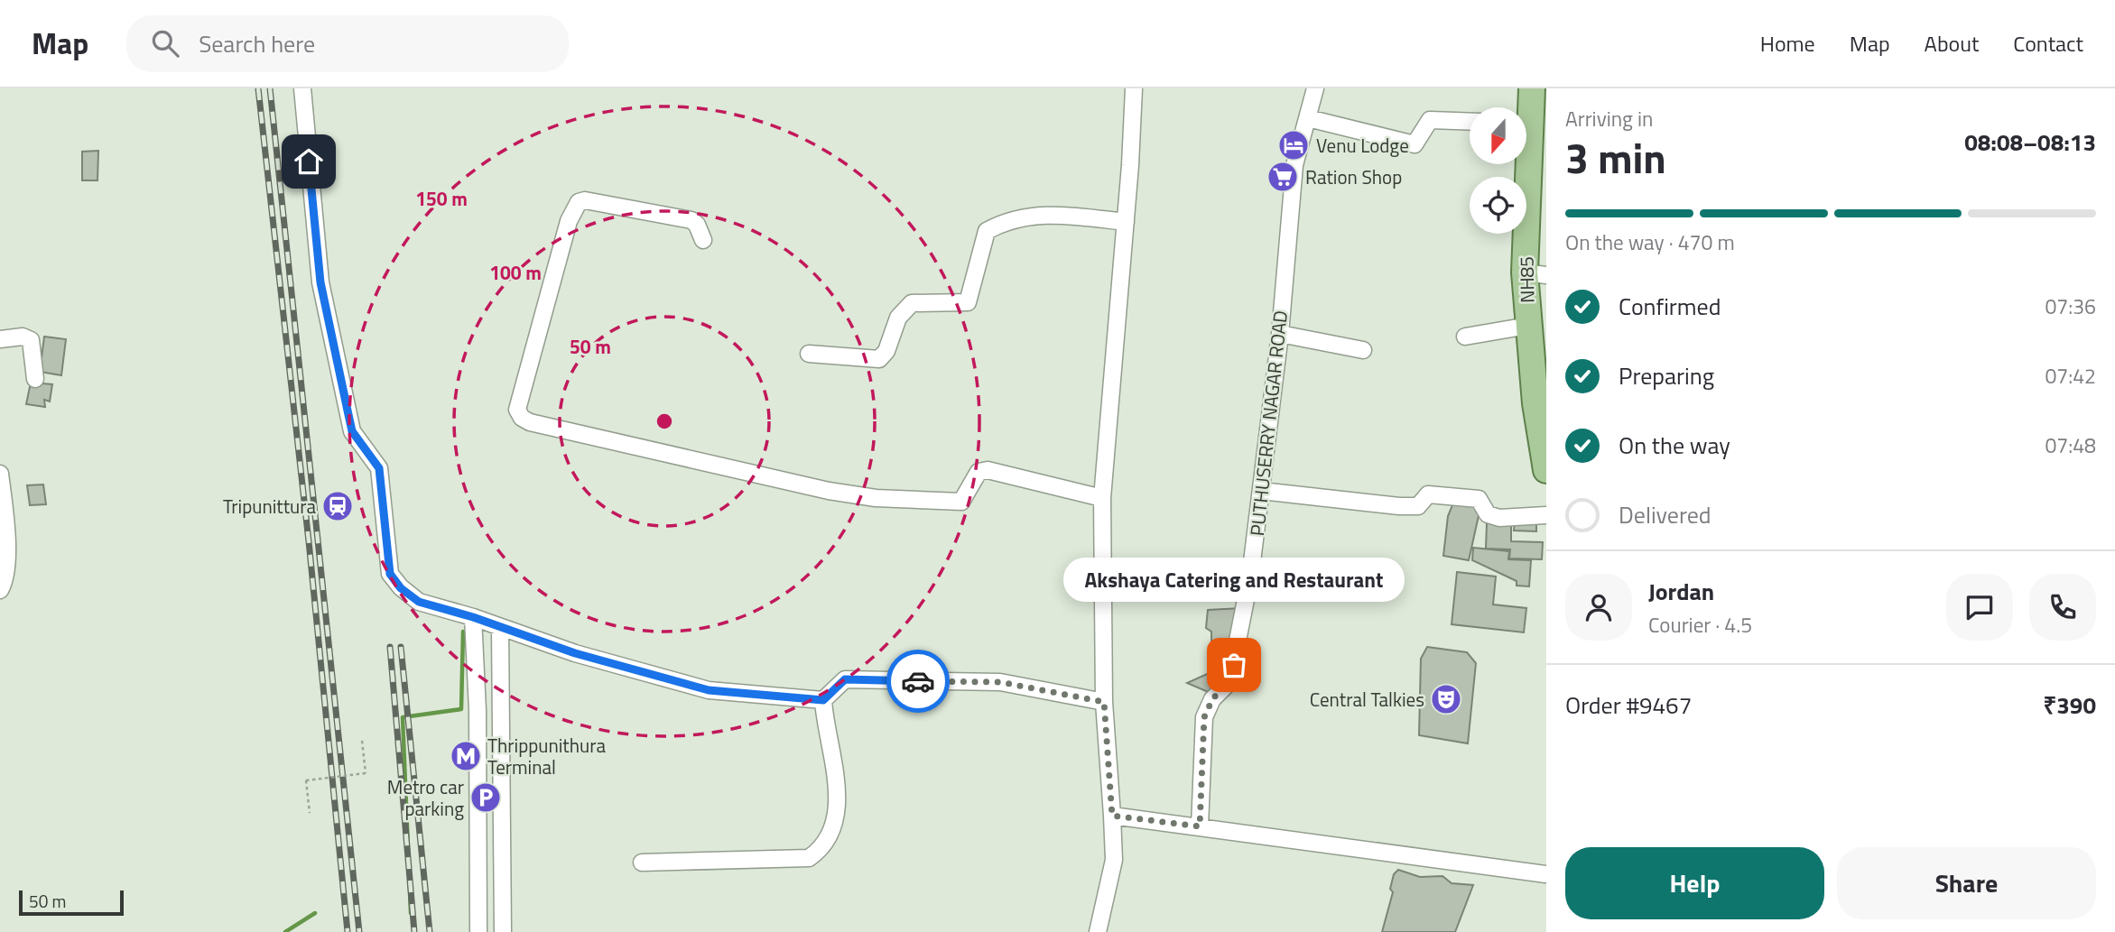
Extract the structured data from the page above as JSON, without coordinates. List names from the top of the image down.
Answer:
{
  "streets": {
    "main road": ["NH85"],
    "street": ["PUTHUSERRY NAGAR ROAD"]
  },
  "places": {
    "hotel": ["Venu Lodge"],
    "supermarket": ["Ration Shop"],
    "station": ["Tripunittura"],
    "other": ["Akshaya Catering and Restaurant"],
    "theatre": ["Central Talkies"],
    "metro station": ["Thrippunithura Terminal"],
    "parking": ["Metro car parking"]
  },
  "scale_bar": "50 m",
  "north": "bottom",
  "page": {
    "header": "Map",
    "search": "Search here",
    "nav": [
      "Home",
      "Map",
      "About",
      "Contact"
    ],
    "heading": ["3 min", "Arriving in", "08:08–08:13"],
    "panel": [
      "Jordan",
      "Courier · 4.5",
      "Order #9467",
      "₹390"
    ],
    "bar": "On the way · 470 m",
    "list": [
      ["Confirmed", "07:36"],
      ["Preparing", "07:42"],
      ["On the way", "07:48"],
      "Delivered"
    ],
    "bubble": "Akshaya Catering and Restaurant",
    "buttons": ["Help", "Share"],
    "scale": "50 m"
  },
  "rings": ["150 m", "100 m", "50 m"]
}
